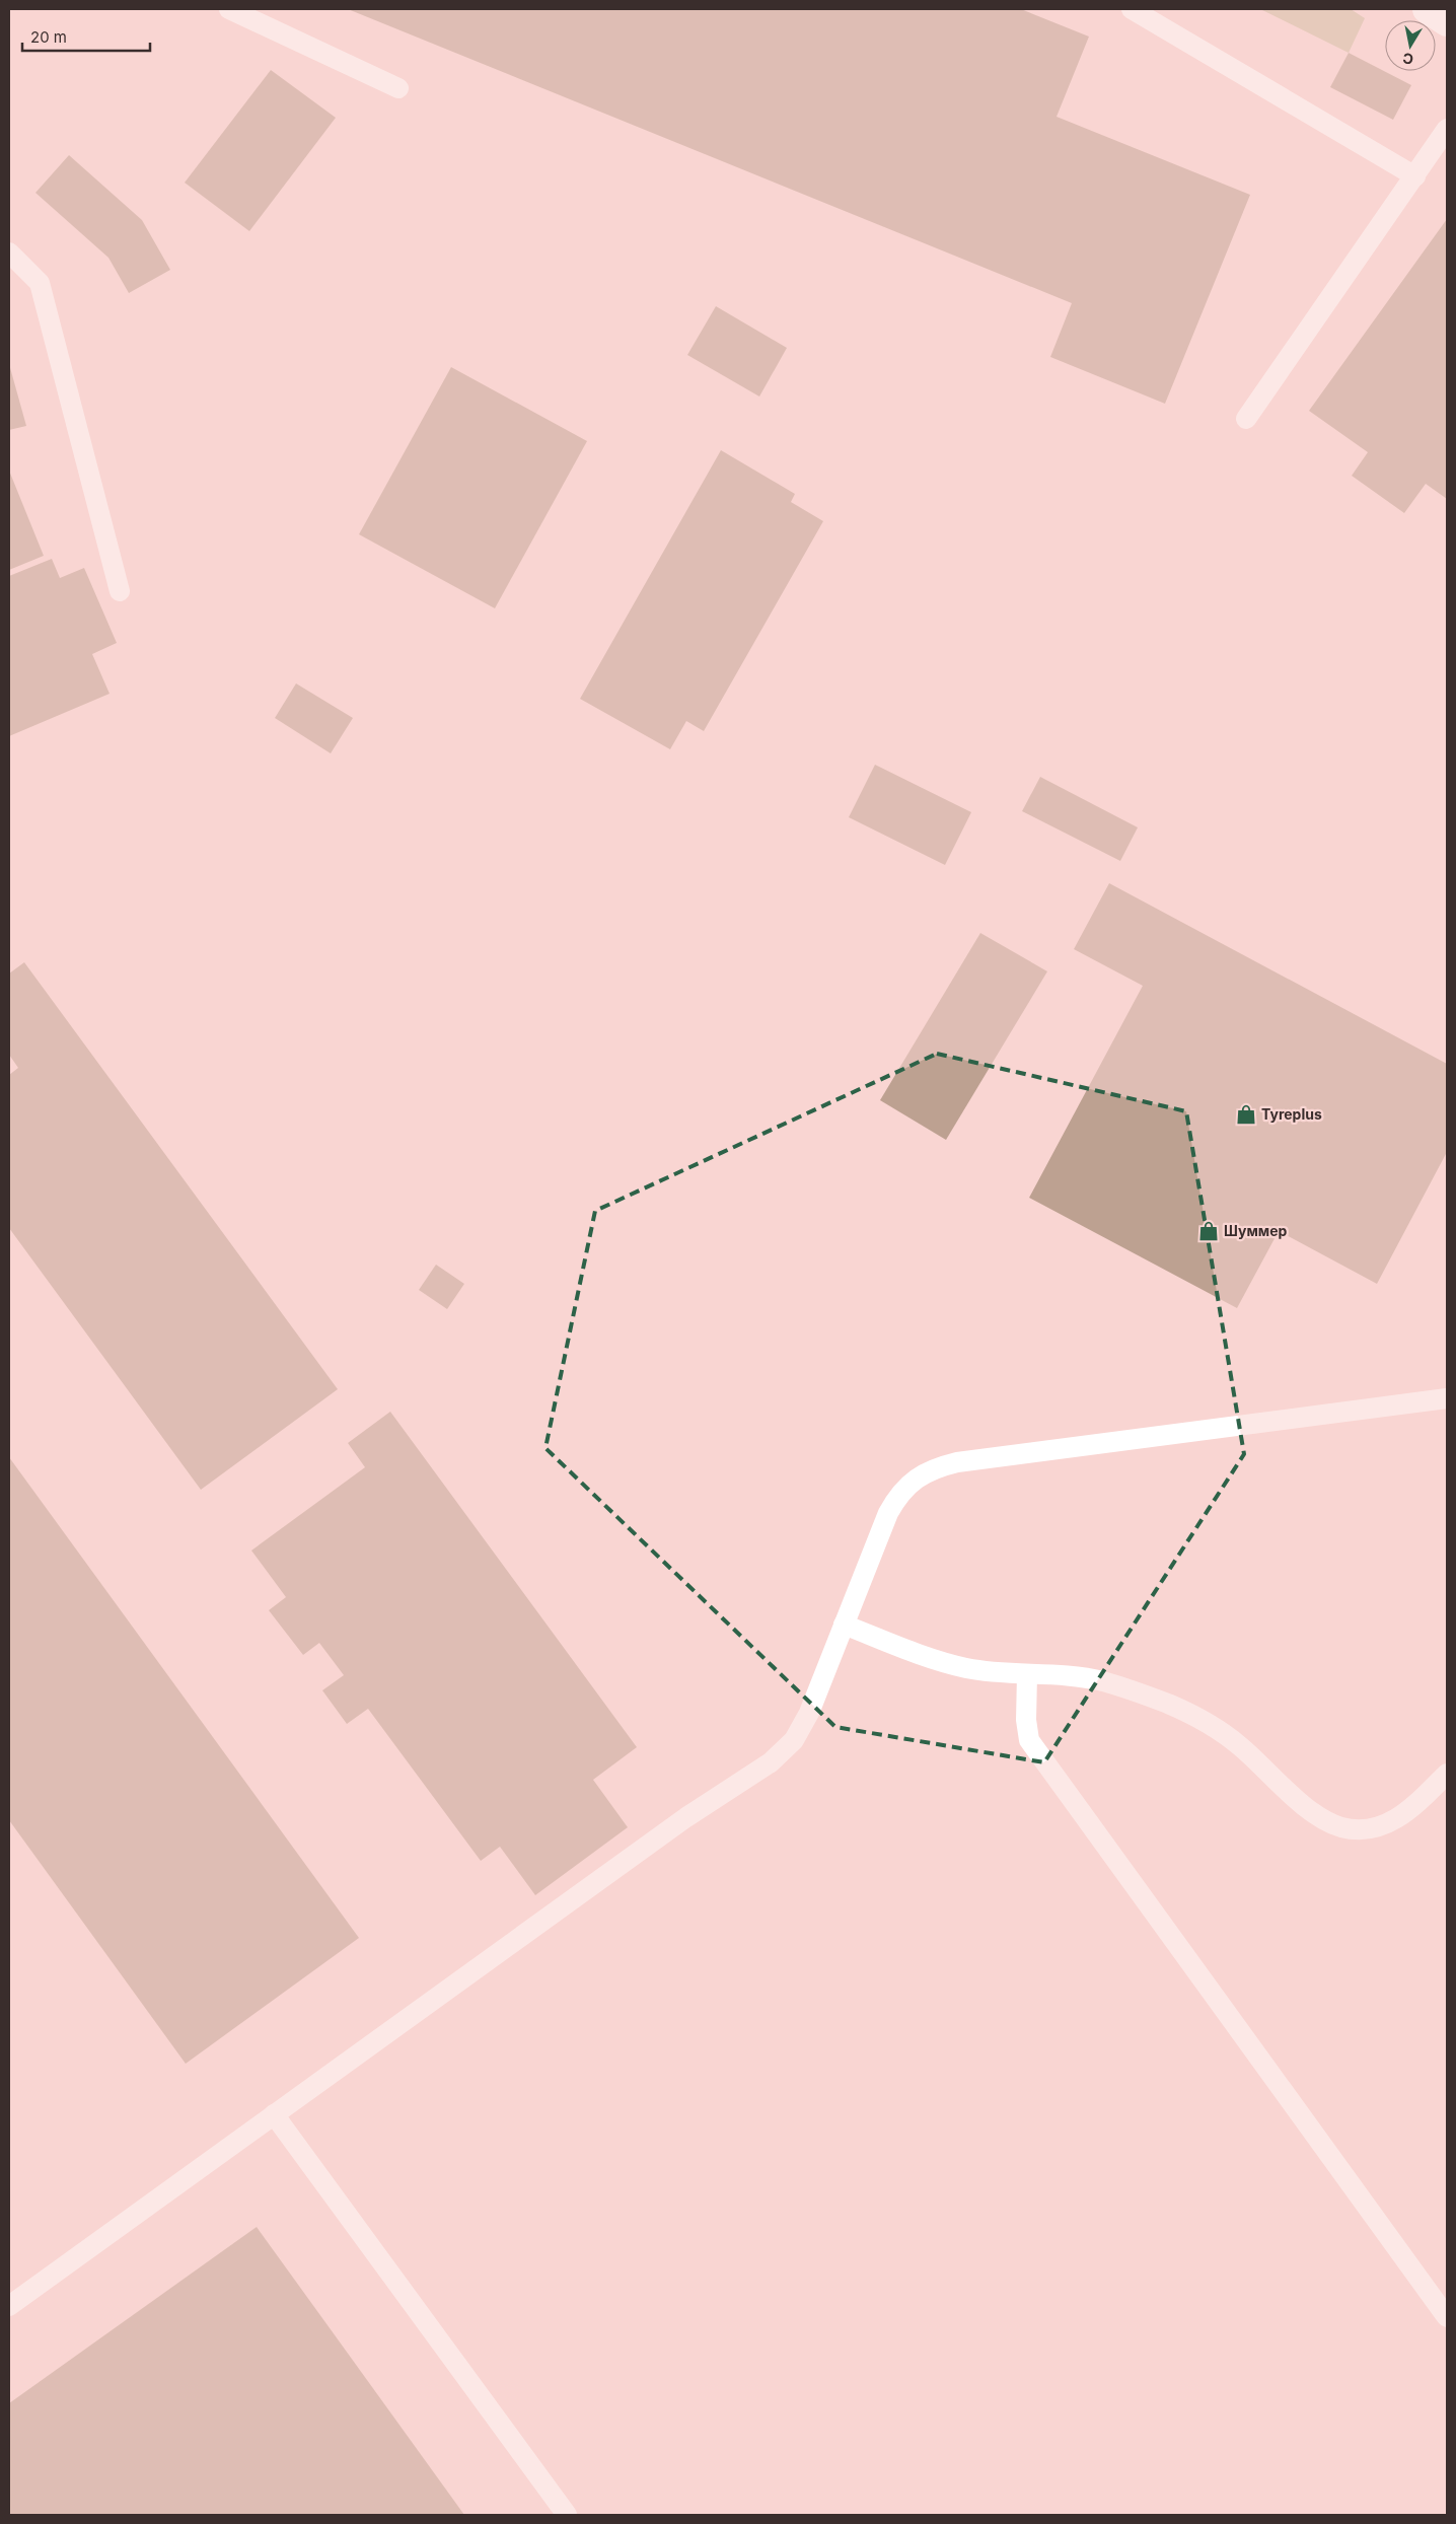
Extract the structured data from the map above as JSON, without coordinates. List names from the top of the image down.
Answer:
{
  "places": {
    "shop": ["Tyreplus", "Шуммер"]
  },
  "scale_bar": "20 m",
  "north": "bottom"
}
